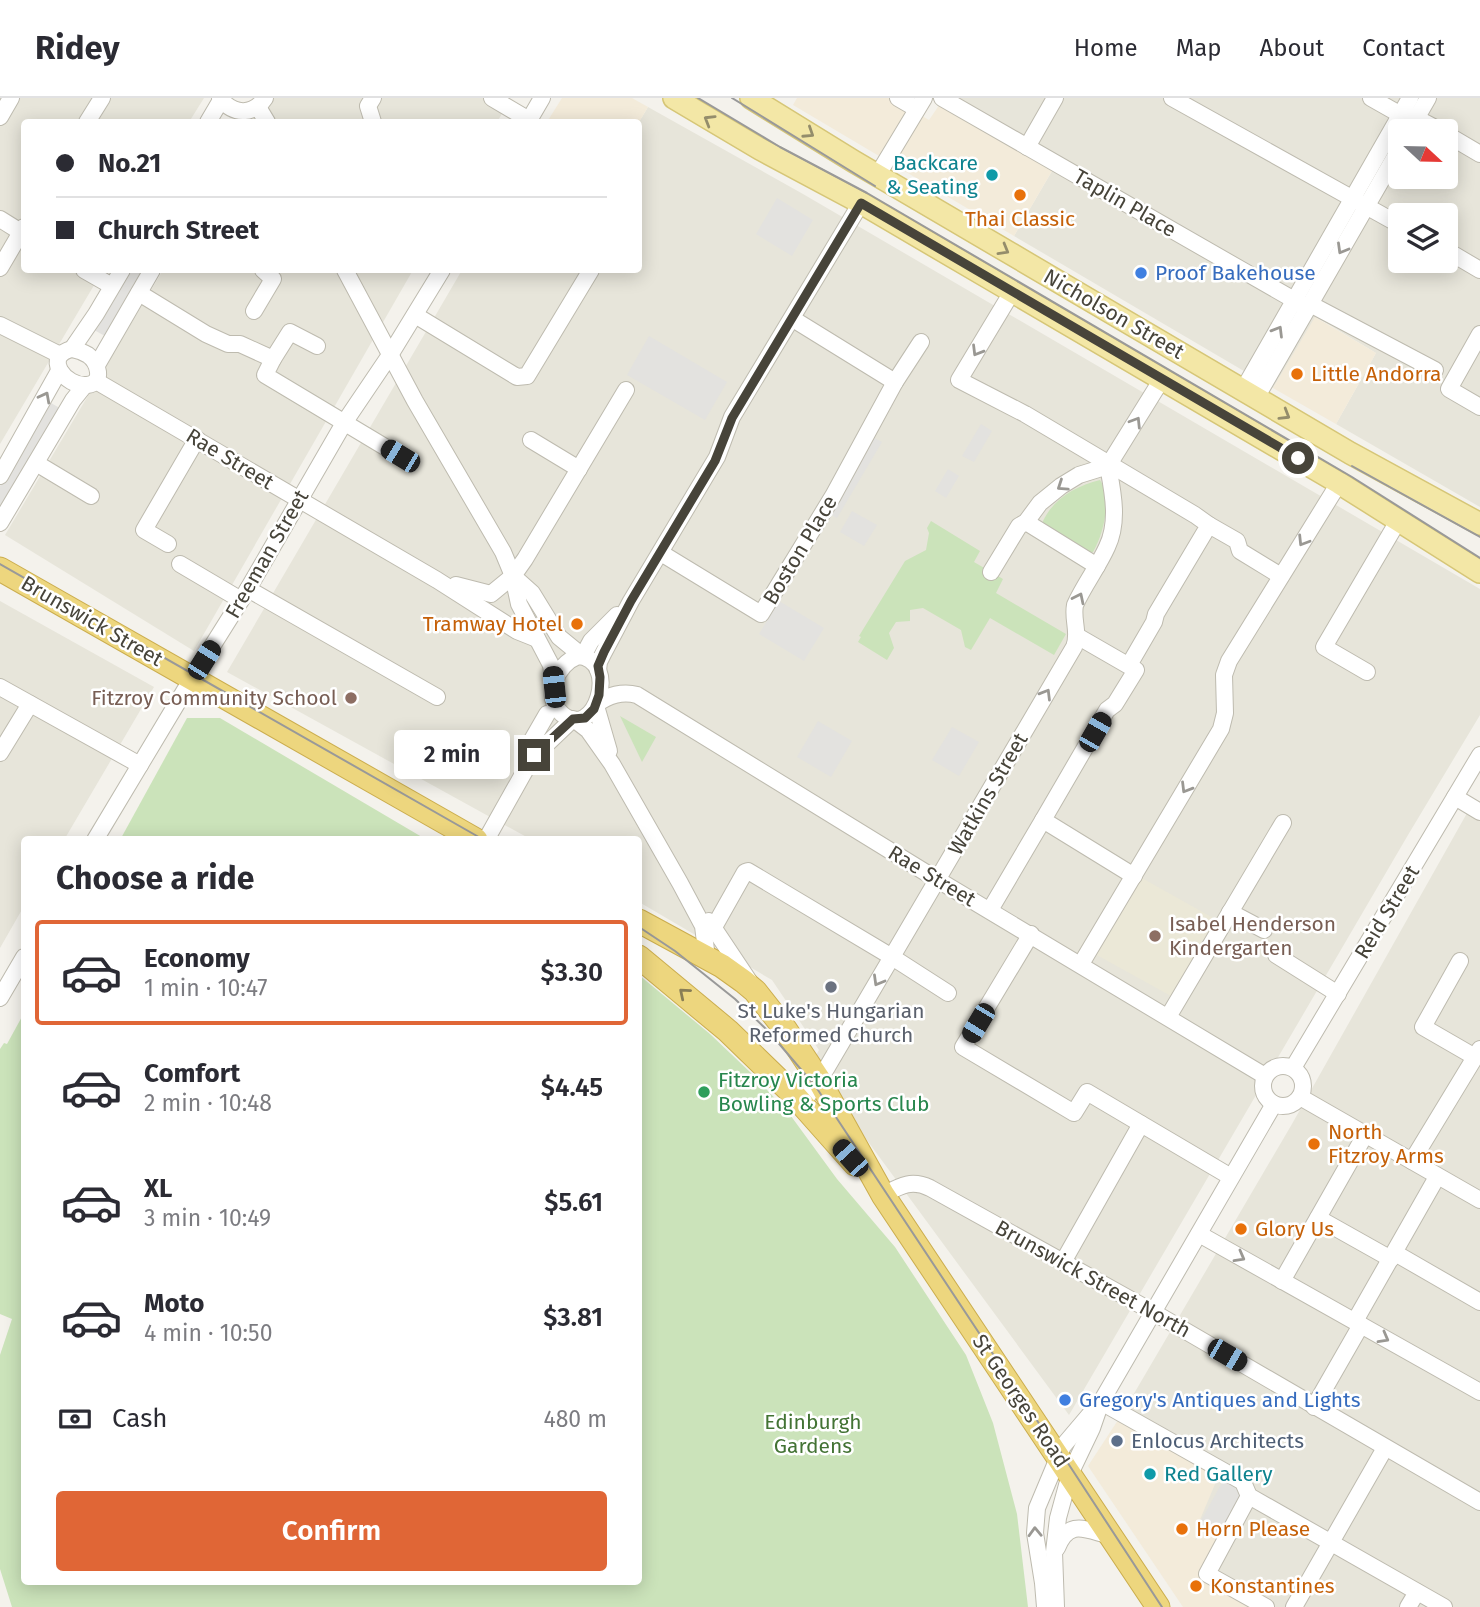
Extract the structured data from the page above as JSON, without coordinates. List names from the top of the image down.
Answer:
{
  "streets": {
    "highway": ["Brunswick Street", "St Georges Road"],
    "main road": ["Nicholson Street"],
    "street": [
      "Taplin Place",
      "Rae Street",
      "Boston Place",
      "Freeman Street",
      "Watkins Street",
      "Reid Street",
      "Brunswick Street North"
    ]
  },
  "crossings": [
    ["Rae Street", "Freeman Street"],
    ["Rae Street", "Watkins Street"],
    ["Rae Street", "Reid Street"],
    ["Freeman Street", "Brunswick Street"],
    ["Watkins Street", "St Georges Road"],
    ["Brunswick Street North", "St Georges Road"]
  ],
  "parks": ["Edinburgh Gardens"],
  "places": [
    "Backcare & Seating",
    "Thai Classic",
    "Proof Bakehouse",
    "Little Andorra",
    "Tramway Hotel",
    "Fitzroy Community School",
    "Isabel Henderson Kindergarten",
    "St Luke's Hungarian Reformed Church",
    "Fitzroy Victoria Bowling & Sports Club",
    "North Fitzroy Arms",
    "Glory Us",
    "Gregory's Antiques and Lights",
    "Enlocus Architects",
    "Red Gallery",
    "Horn Please",
    "Konstantines"
  ],
  "north": "right",
  "page": {
    "header": "Ridey",
    "nav": [
      "Home",
      "Map",
      "About",
      "Contact"
    ],
    "banner": ["No.21", "Church Street"],
    "bubble": "2 min",
    "heading": "Choose a ride",
    "list": [
      {
        "name": "Economy",
        "note": "1 min · 10:47",
        "value": "$3.30"
      },
      {
        "name": "Comfort",
        "note": "2 min · 10:48",
        "value": "$4.45"
      },
      {
        "name": "XL",
        "note": "3 min · 10:49",
        "value": "$5.61"
      },
      {
        "name": "Moto",
        "note": "4 min · 10:50",
        "value": "$3.81"
      }
    ],
    "pay": ["Cash", "480 m"],
    "buttons": "Confirm"
  }
}
